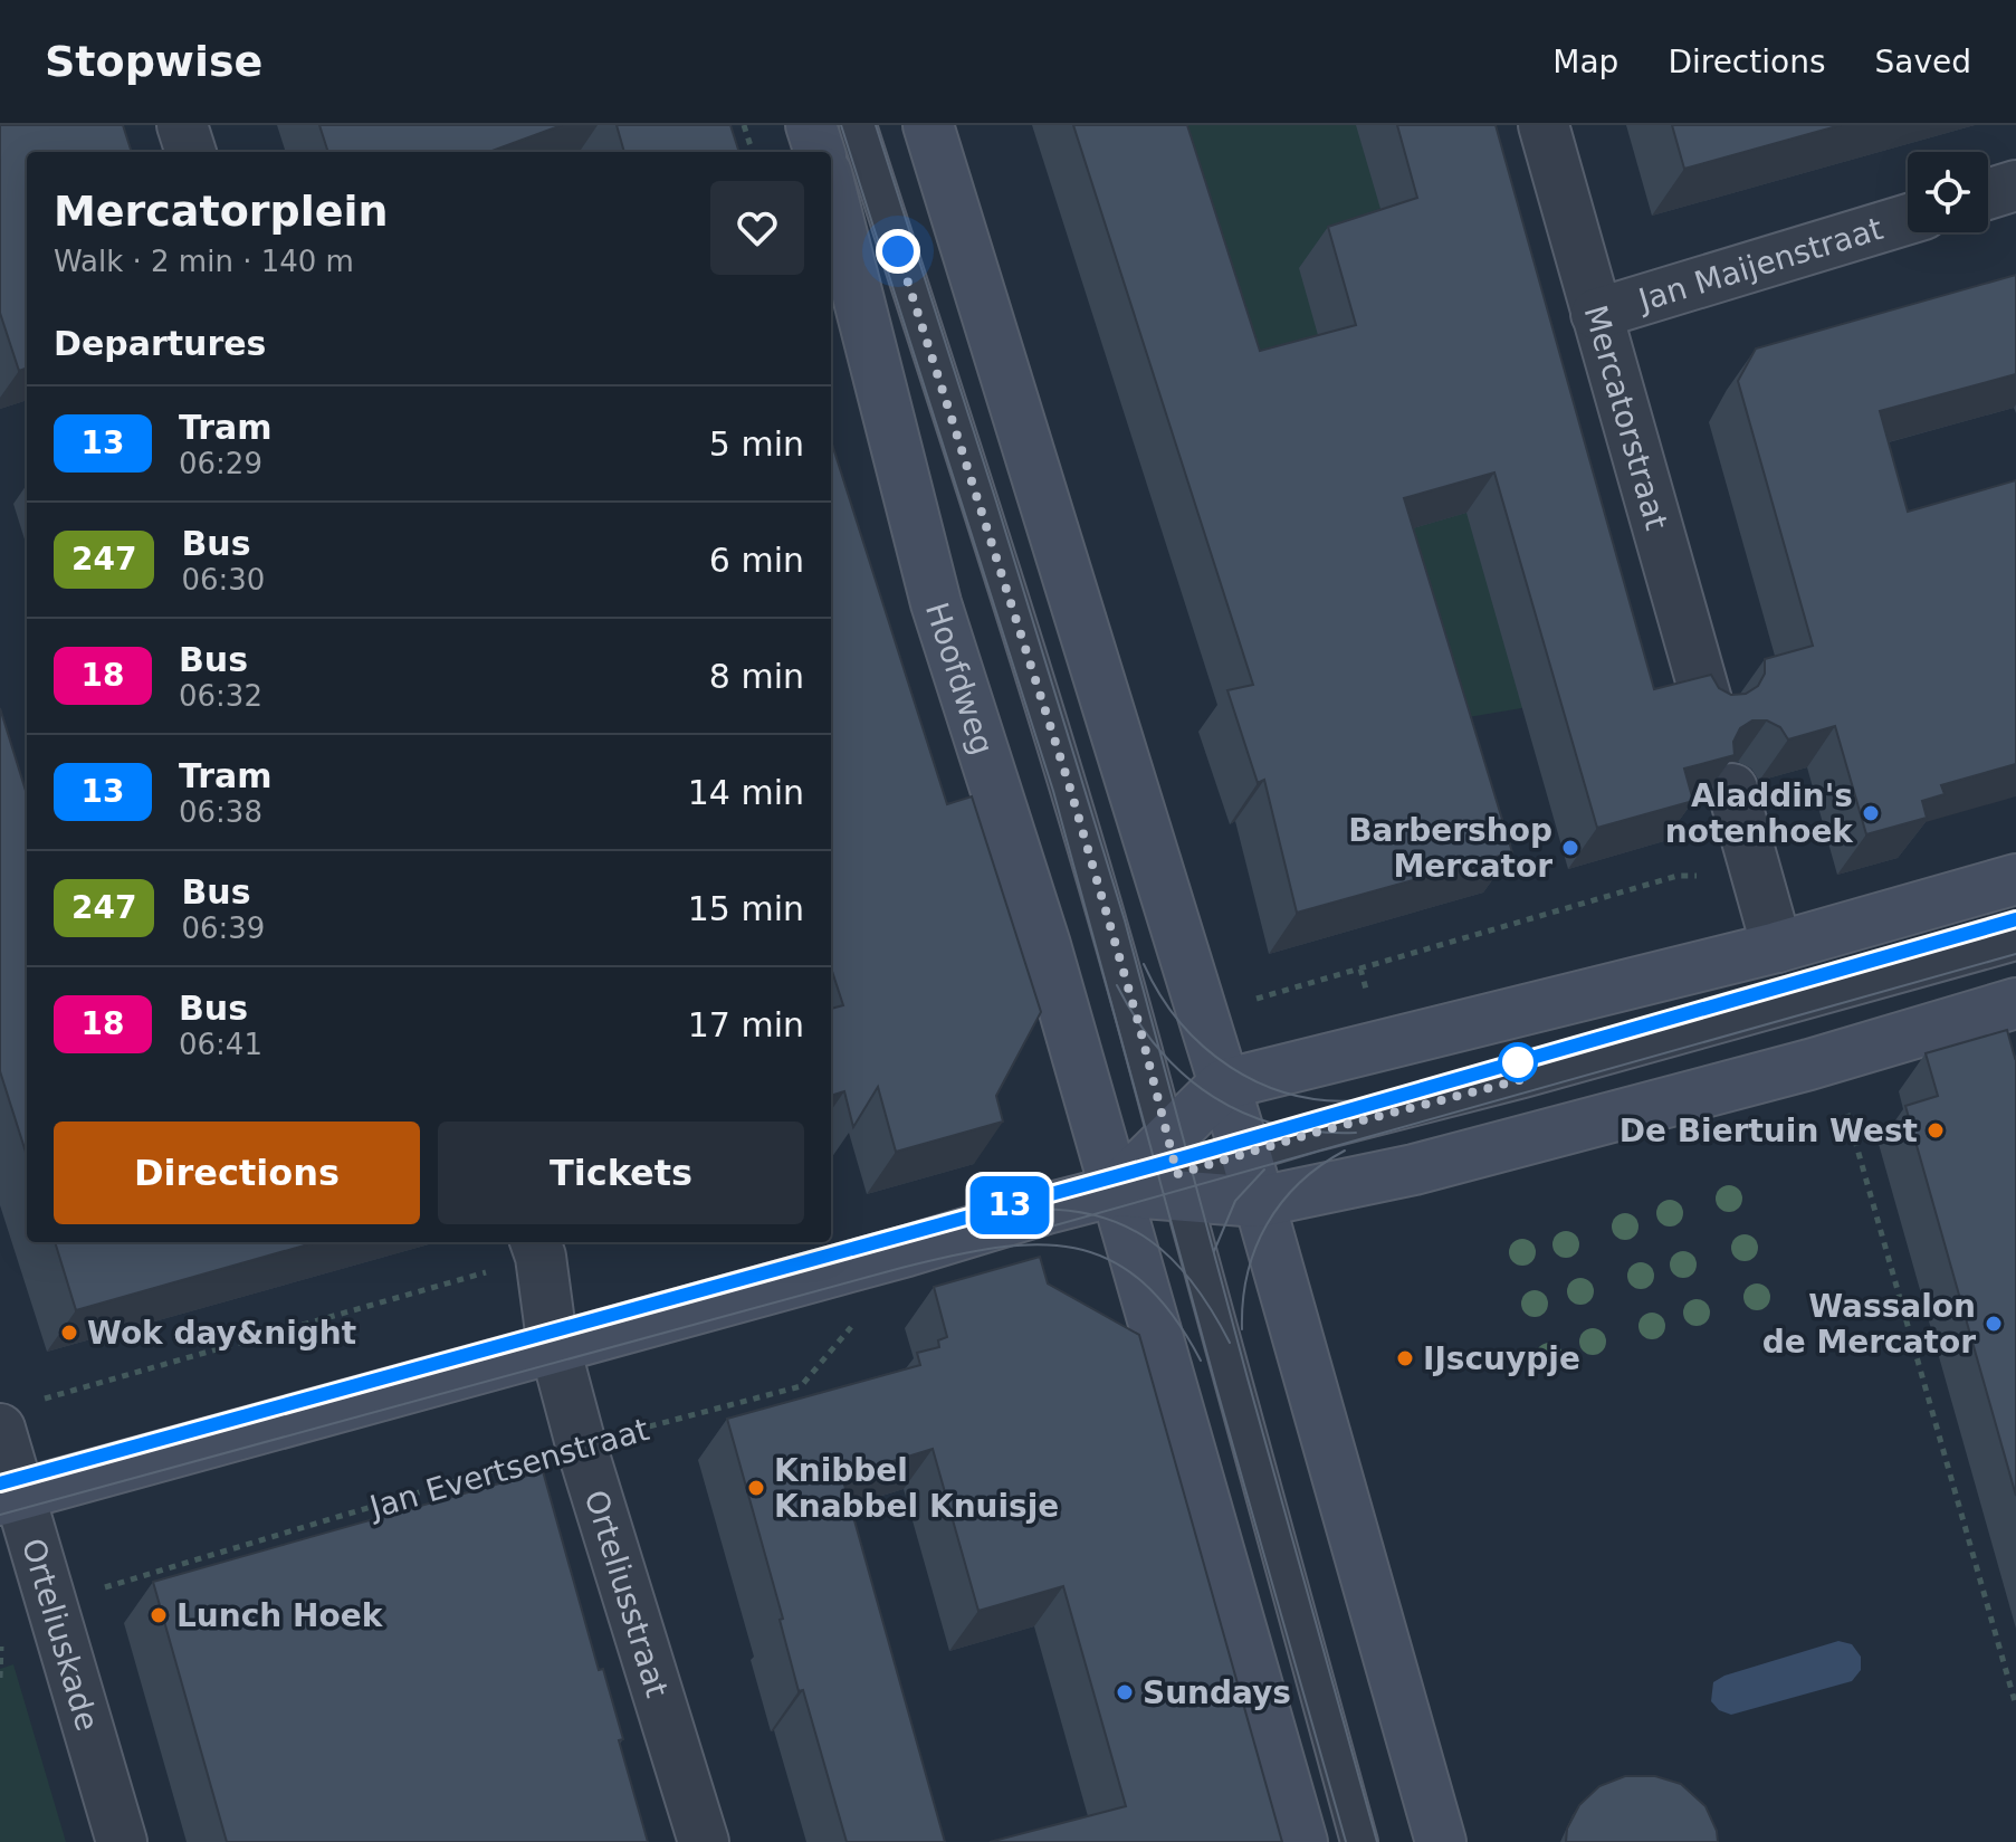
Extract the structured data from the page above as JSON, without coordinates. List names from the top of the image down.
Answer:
{
  "streets": {
    "street": [
      "Jan Maijenstraat",
      "Mercatorstraat",
      "Hoofdweg",
      "Orteliusstraat",
      "Orteliuskade"
    ],
    "path": ["Jan Evertsenstraat"]
  },
  "crossings": [
    ["Jan Maijenstraat", "Mercatorstraat"],
    ["Jan Evertsenstraat", "Orteliusstraat"],
    ["Jan Evertsenstraat", "Orteliuskade"]
  ],
  "places": [
    "Aladdin's notenhoek",
    "Barbershop Mercator",
    "De Biertuin West",
    "Wassalon de Mercator",
    "Wok day&night",
    "IJscuypje",
    "Knibbel Knabbel Knuisje",
    "Lunch Hoek",
    "Sundays"
  ],
  "lines": ["tram line 13"],
  "page": {
    "header": "Stopwise",
    "nav": ["Map", "Directions", "Saved"],
    "on_map": "13",
    "heading": [
      ["Mercatorplein", "Walk · 2 min · 140 m"],
      "Departures"
    ],
    "list": [
      {
        "mark": "13",
        "name": "Tram",
        "note": "06:29",
        "value": "5 min"
      },
      {
        "mark": "247",
        "name": "Bus",
        "note": "06:30",
        "value": "6 min"
      },
      {
        "mark": "18",
        "name": "Bus",
        "note": "06:32",
        "value": "8 min"
      },
      {
        "mark": "13",
        "name": "Tram",
        "note": "06:38",
        "value": "14 min"
      },
      {
        "mark": "247",
        "name": "Bus",
        "note": "06:39",
        "value": "15 min"
      },
      {
        "mark": "18",
        "name": "Bus",
        "note": "06:41",
        "value": "17 min"
      }
    ],
    "buttons": ["Directions", "Tickets"]
  }
}
